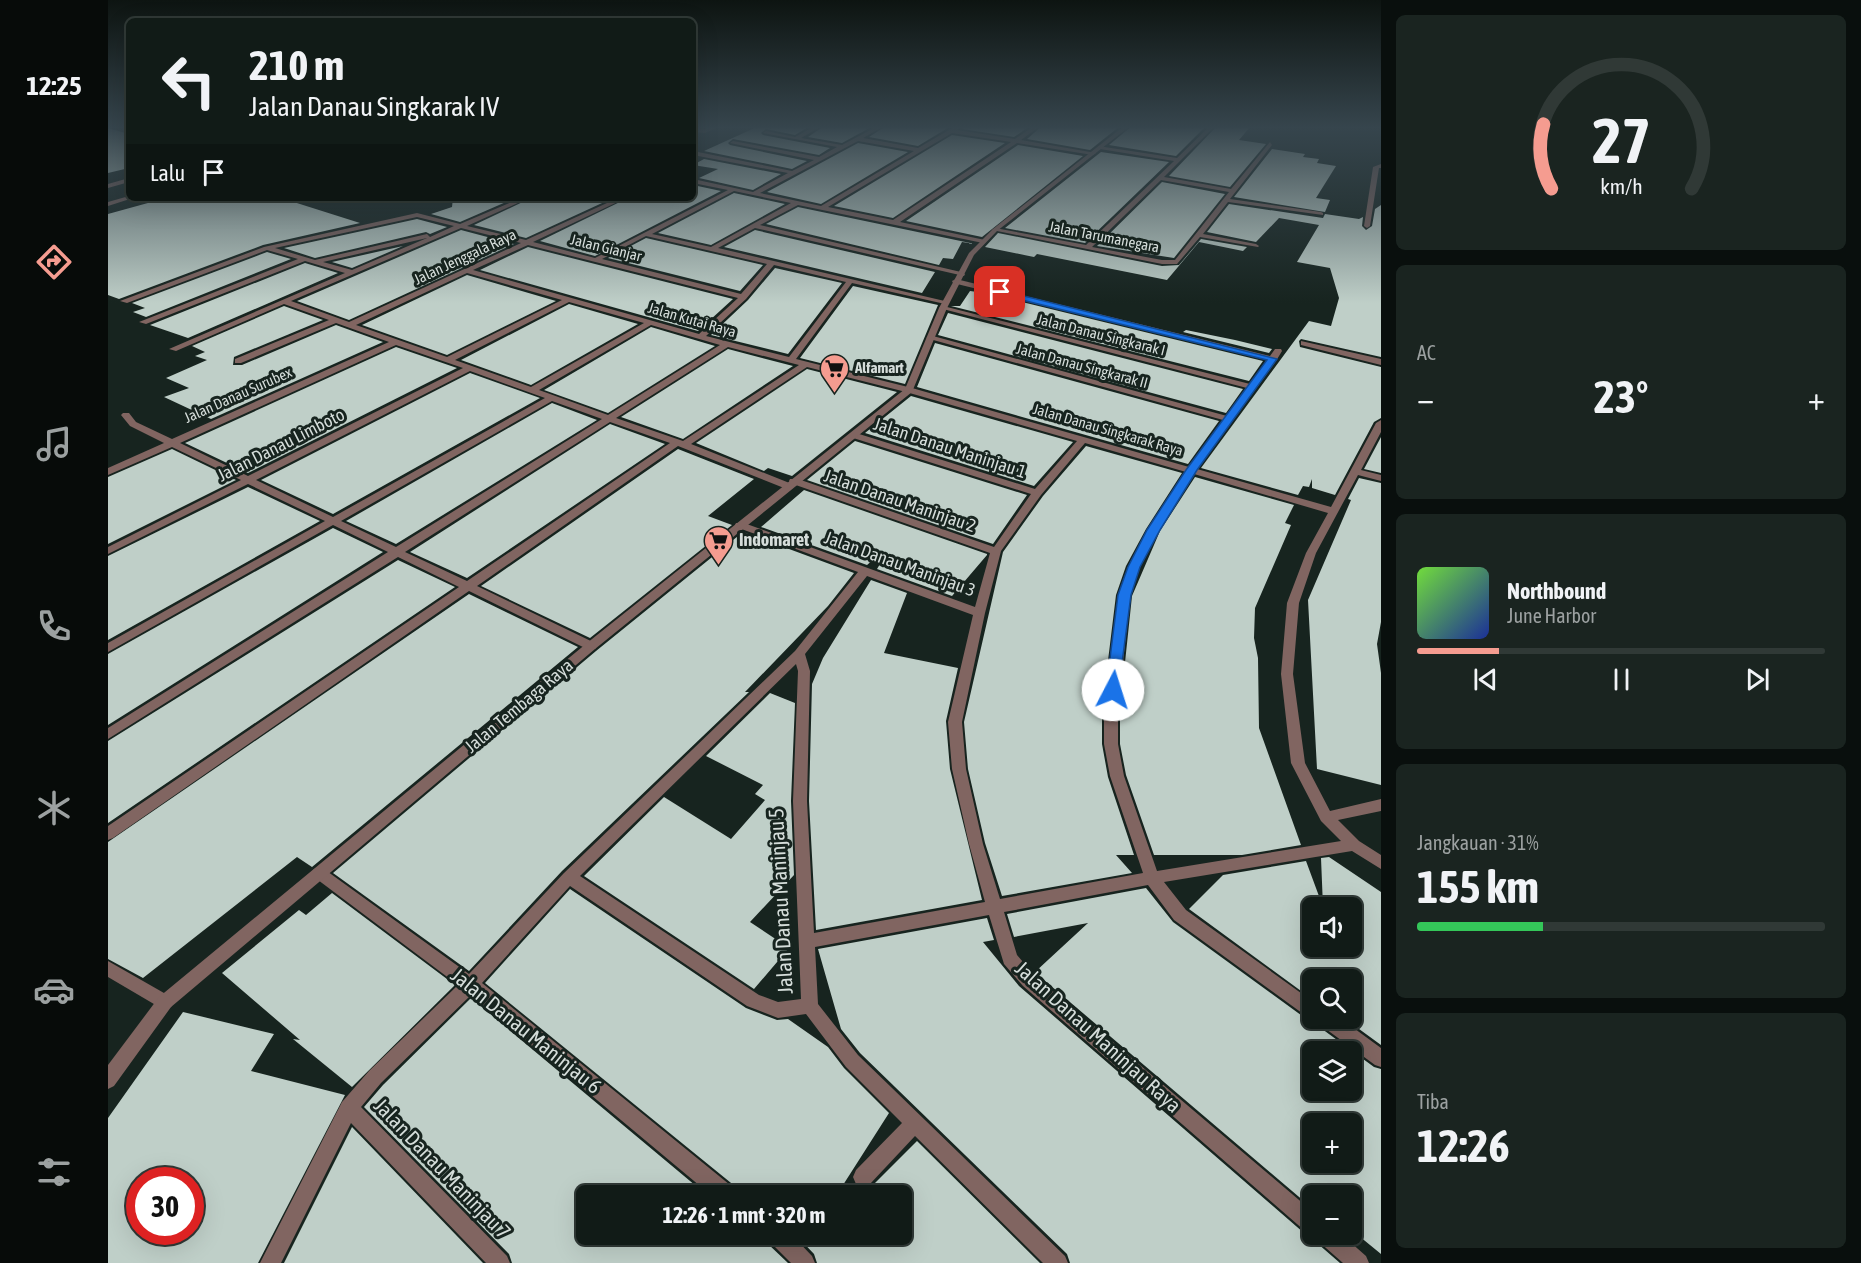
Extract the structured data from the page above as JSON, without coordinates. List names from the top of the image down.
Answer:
{
  "streets": {
    "street": [
      "Jalan Tarumanegara",
      "Jalan Gianjar",
      "Jalan Jenggala Raya",
      "Jalan Kutai Raya",
      "Jalan Danau Singkarak I",
      "Jalan Danau Singkarak II",
      "Jalan Danau Surubex",
      "Jalan Danau Singkarak Raya",
      "Jalan Danau Limboto",
      "Jalan Danau Maninjau 1",
      "Jalan Danau Maninjau 2",
      "Jalan Danau Maninjau 3",
      "Jalan Tembaga Raya",
      "Jalan Danau Maninjau 5",
      "Jalan Danau Maninjau 6",
      "Jalan Danau Maninjau Raya",
      "Jalan Danau Maninjau 7"
    ]
  },
  "crossings": [
    ["Jalan Tarumanegara", "Jalan Tembaga Raya"],
    ["Jalan Gianjar", "Jalan Jenggala Raya"],
    ["Jalan Jenggala Raya", "Jalan Kutai Raya"],
    ["Jalan Jenggala Raya", "Jalan Danau Maninjau 2"],
    ["Jalan Kutai Raya", "Jalan Danau Singkarak Raya"],
    ["Jalan Kutai Raya", "Jalan Tembaga Raya"],
    ["Jalan Danau Singkarak I", "Jalan Tembaga Raya"],
    ["Jalan Danau Singkarak II", "Jalan Tembaga Raya"],
    ["Jalan Danau Surubex", "Jalan Danau Maninjau 2"],
    ["Jalan Danau Singkarak Raya", "Jalan Tembaga Raya"],
    ["Jalan Danau Singkarak Raya", "Jalan Danau Maninjau Raya"],
    ["Jalan Danau Limboto", "Jalan Danau Maninjau 2"],
    ["Jalan Danau Maninjau 1", "Jalan Tembaga Raya"],
    ["Jalan Danau Maninjau 1", "Jalan Danau Maninjau Raya"],
    ["Jalan Danau Maninjau 2", "Jalan Tembaga Raya"],
    ["Jalan Danau Maninjau 2", "Jalan Danau Maninjau Raya"],
    ["Jalan Danau Maninjau 3", "Jalan Tembaga Raya"],
    ["Jalan Danau Maninjau 3", "Jalan Danau Maninjau Raya"],
    ["Jalan Tembaga Raya", "Jalan Danau Maninjau 6"]
  ],
  "places": {
    "supermarket": ["Alfamart", "Indomaret"]
  },
  "page": {
    "tabs": "12:25",
    "turn": ["210 m", "Jalan Danau Singkarak IV"],
    "then": "Lalu",
    "tile": [
      "AC",
      ["Jangkauan · 31%", "155 km"],
      ["Tiba", "12:26"]
    ],
    "heat": ["−", "23°", "+"],
    "song": ["Northbound", "June Harbor"],
    "map_buttons": ["+", "−"],
    "limit": "30",
    "trip": "12:26 · 1 mnt · 320 m",
    "gauge": ["27", "km/h"]
  }
}
